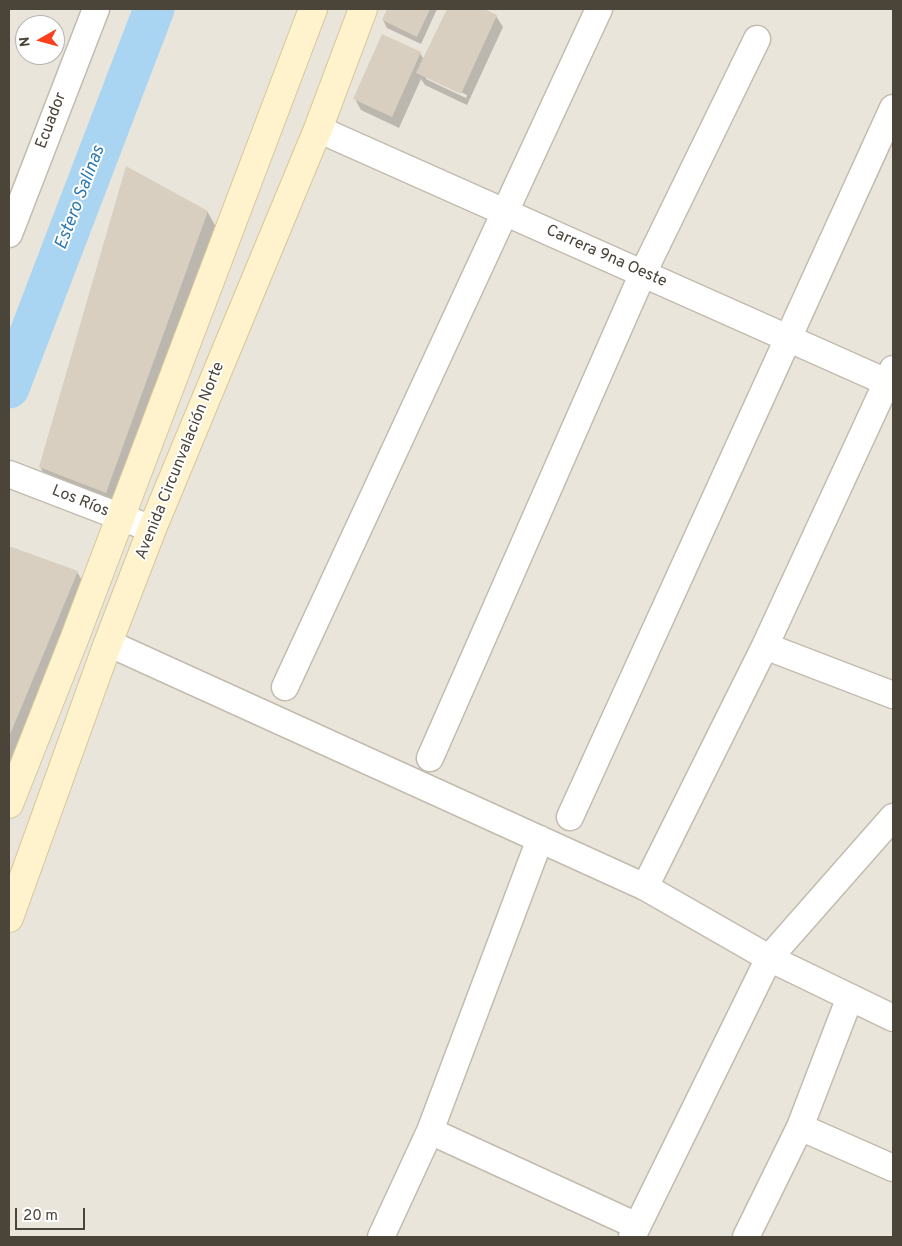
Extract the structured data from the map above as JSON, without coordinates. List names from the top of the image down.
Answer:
{
  "streets": {
    "main road": ["Avenida Circunvalación Norte"],
    "street": ["Ecuador", "Carrera 9na Oeste", "Los Ríos"]
  },
  "crossings": [
    ["Carrera 9na Oeste", "Avenida Circunvalación Norte"],
    ["Avenida Circunvalación Norte", "Los Ríos"]
  ],
  "water": ["Estero Salinas"],
  "scale_bar": "20 m",
  "north": "left"
}
